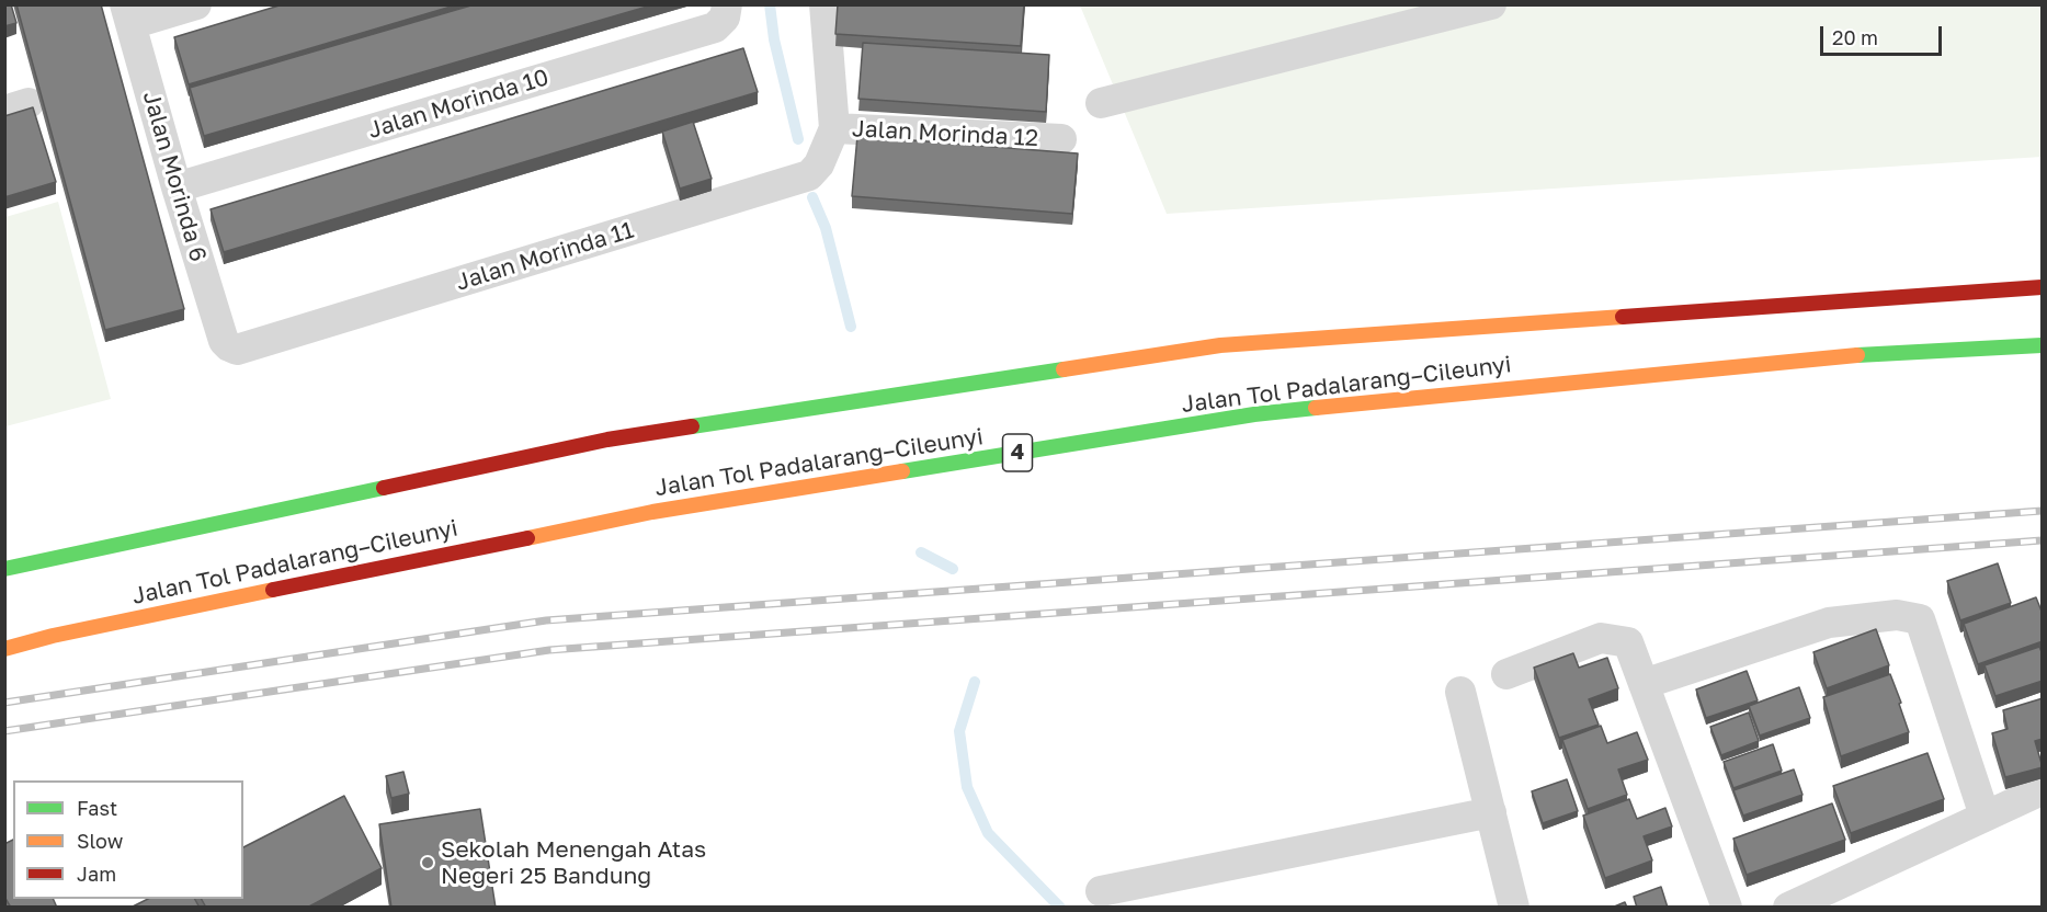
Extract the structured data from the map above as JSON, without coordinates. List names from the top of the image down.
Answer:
{
  "streets": {
    "highway": ["Jalan Tol Padalarang–Cileunyi", "4"],
    "street": [
      "Jalan Morinda 10",
      "Jalan Morinda 12",
      "Jalan Morinda 6",
      "Jalan Morinda 11"
    ]
  },
  "crossings": [
    ["Jalan Morinda 10", "Jalan Morinda 6"],
    ["Jalan Morinda 12", "Jalan Morinda 11"],
    ["Jalan Morinda 6", "Jalan Morinda 11"]
  ],
  "places": ["Sekolah Menengah Atas Negeri 25 Bandung"],
  "legend": ["Fast", "Slow", "Jam"],
  "scale_bar": "20 m"
}
